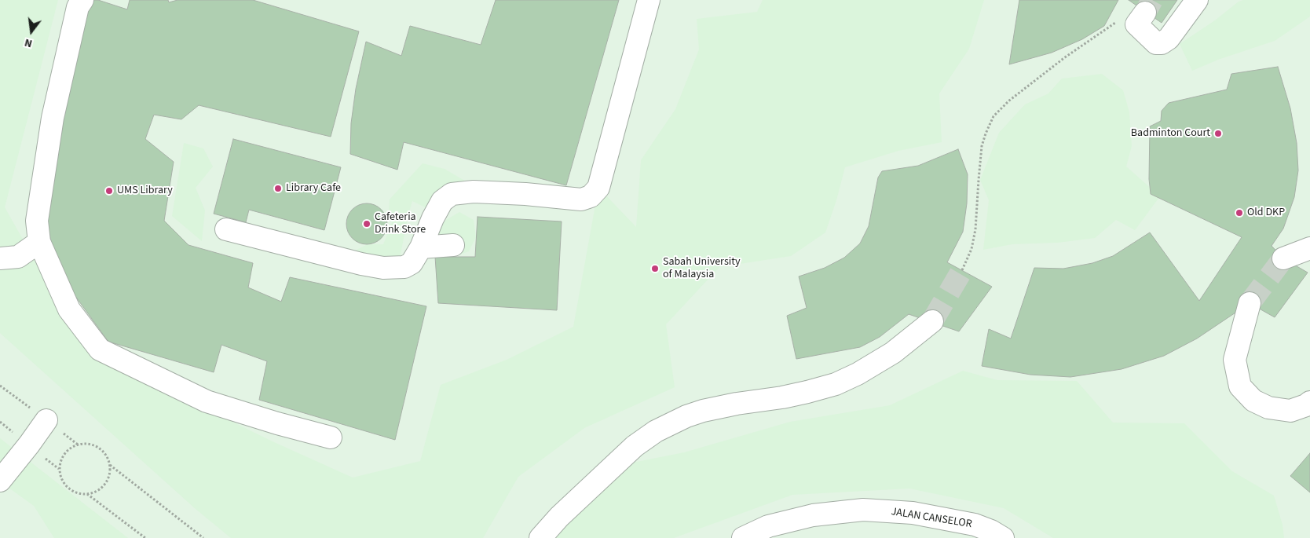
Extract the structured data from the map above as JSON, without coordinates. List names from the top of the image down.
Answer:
{
  "streets": {
    "street": ["JALAN CANSELOR"]
  },
  "places": [
    "Badminton Court",
    "Library Cafe",
    "UMS Library",
    "Old DKP",
    "Cafeteria Drink Store",
    "Sabah University of Malaysia"
  ],
  "north": "bottom"
}
